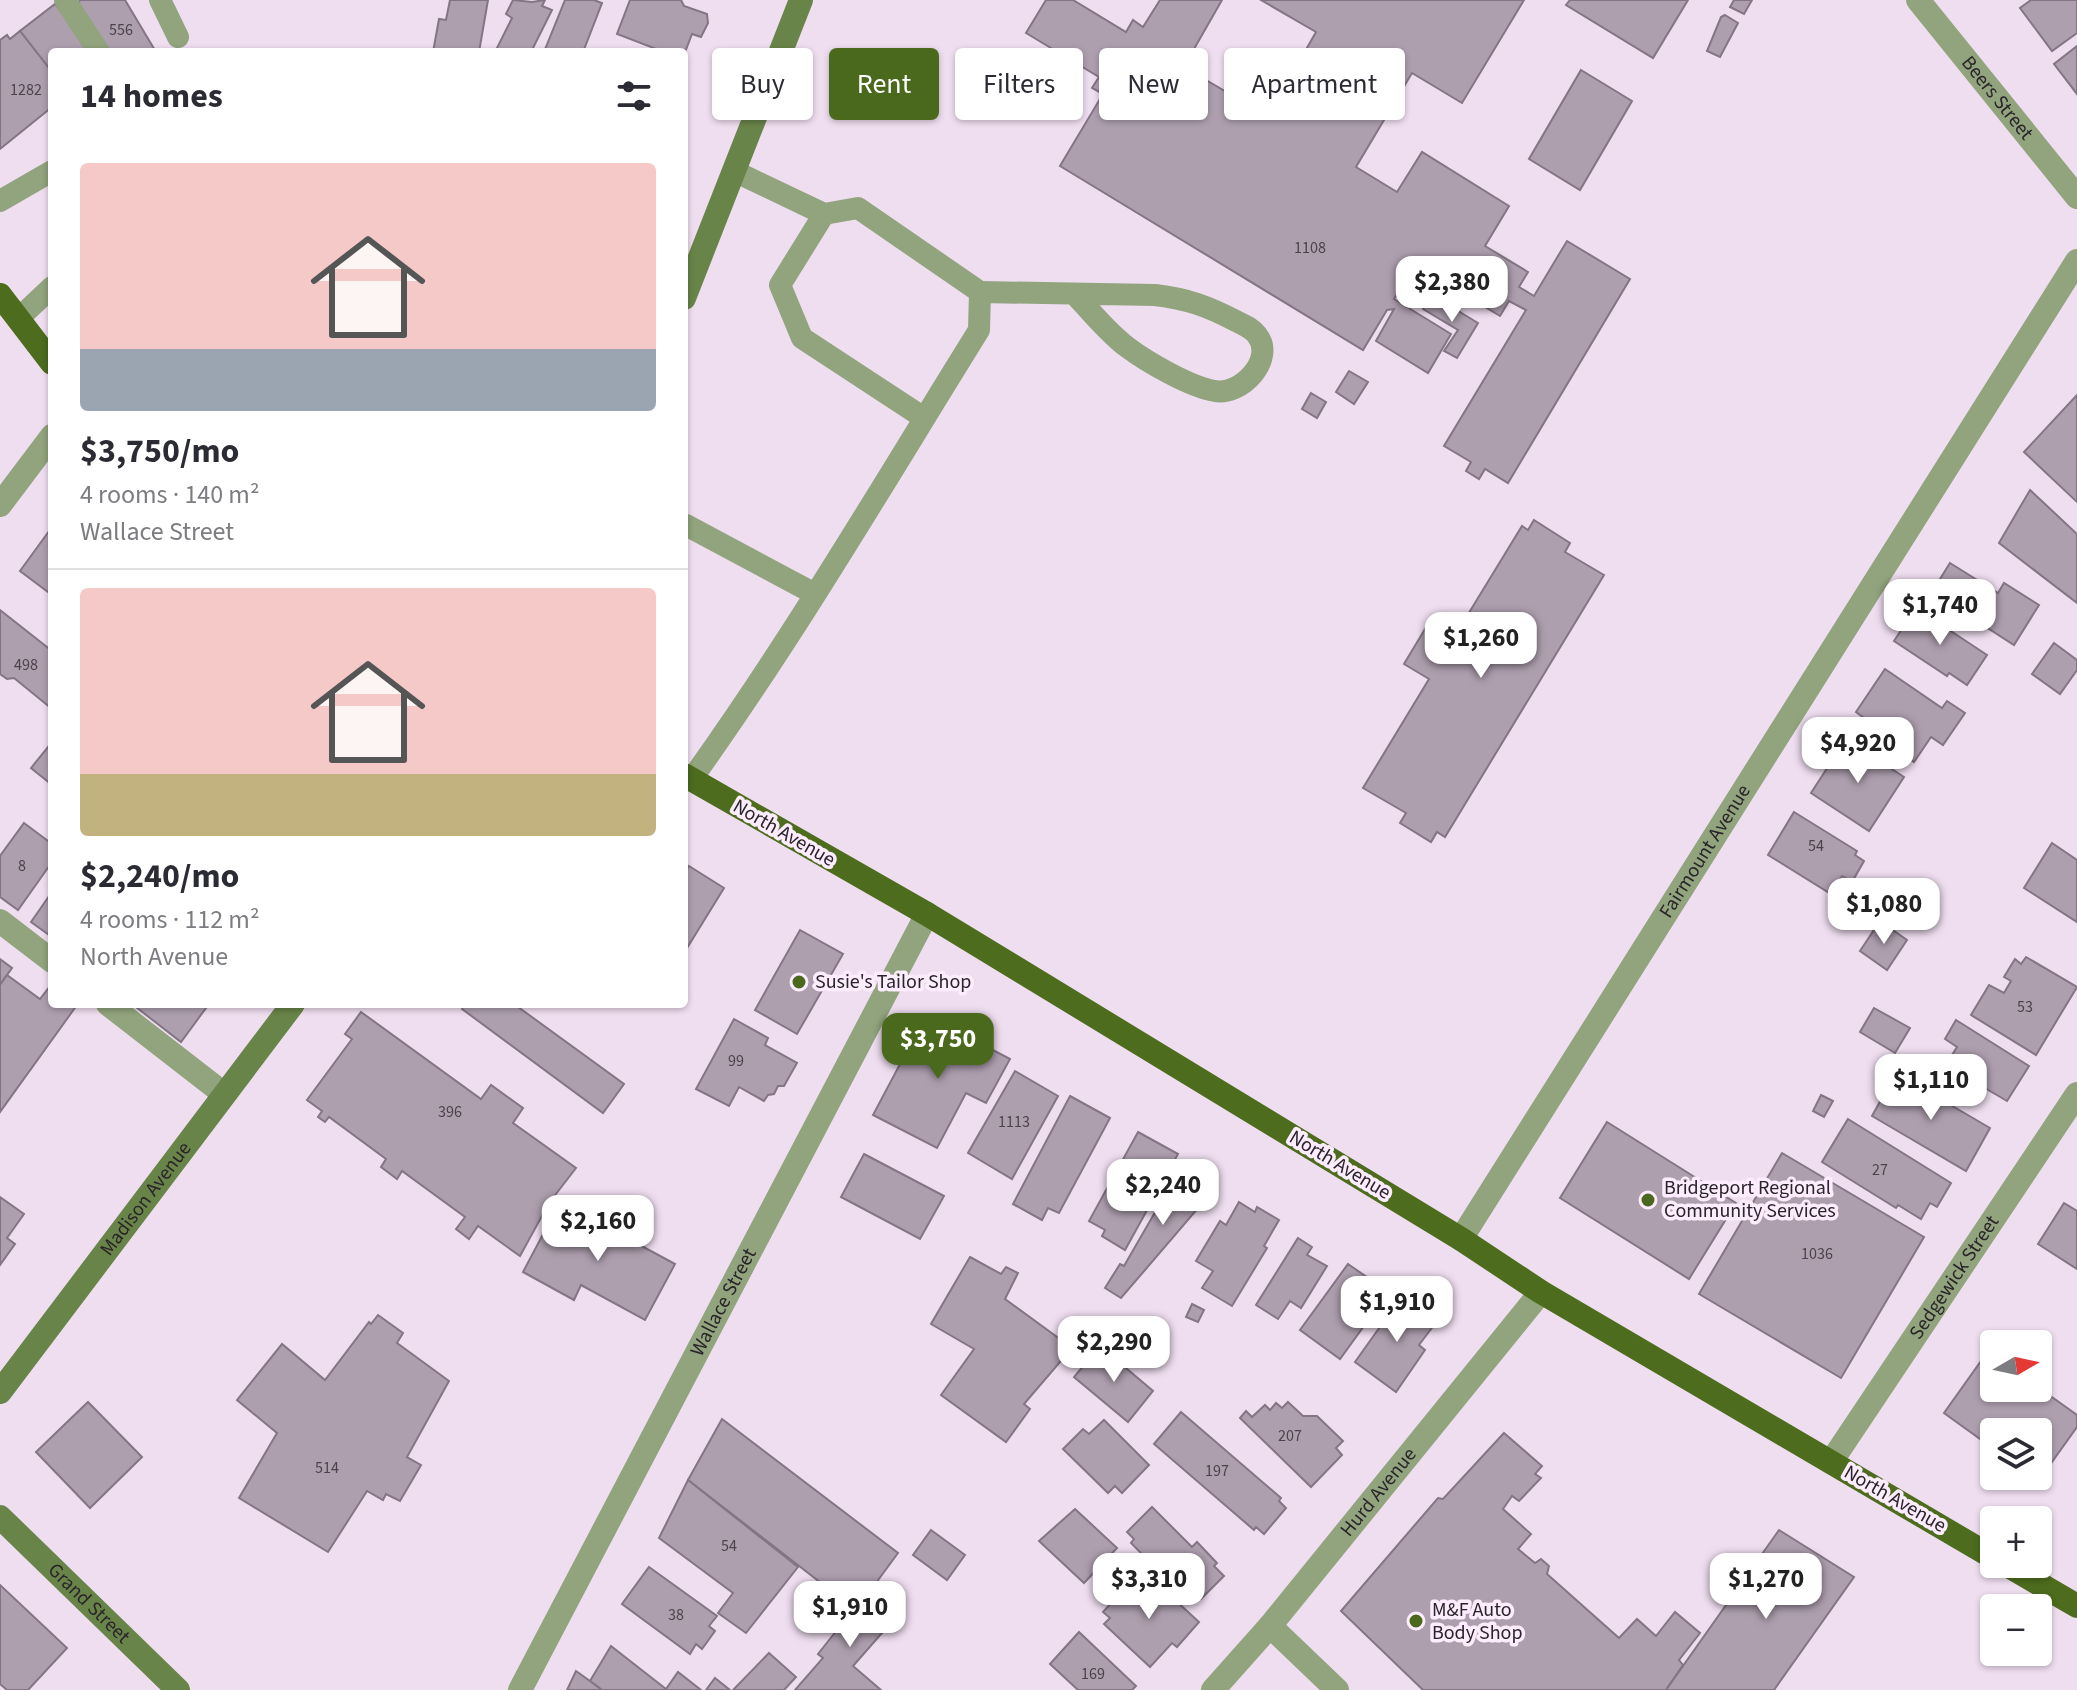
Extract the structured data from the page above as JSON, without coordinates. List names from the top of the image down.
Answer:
{
  "streets": {
    "main road": ["North Avenue", "Madison Avenue", "Grand Street"],
    "street": [
      "Beers Street",
      "Fairmount Avenue",
      "Sedgewick Street",
      "Wallace Street",
      "Hurd Avenue"
    ]
  },
  "crossings": [
    ["North Avenue", "Fairmount Avenue"],
    ["North Avenue", "Sedgewick Street"],
    ["North Avenue", "Wallace Street"],
    ["North Avenue", "Hurd Avenue"]
  ],
  "places": ["Susie's Tailor Shop", "Bridgeport Regional Community Services", "M&F Auto Body Shop"],
  "house_numbers": [
    "556",
    "1282",
    "1108",
    "498",
    "54",
    "8",
    "53",
    "99",
    "396",
    "1113",
    "27",
    "1036",
    "207",
    "514",
    "197",
    "54",
    "38",
    "169"
  ],
  "north": "right",
  "page": {
    "chip": [
      "Buy",
      "Rent",
      "Filters",
      "New",
      "Apartment"
    ],
    "heading": "14 homes",
    "list": [
      {
        "name": "$3,750/mo",
        "note": "4 rooms · 140 m² · Wallace Street"
      },
      {
        "name": "$2,240/mo",
        "note": "4 rooms · 112 m² · North Avenue"
      }
    ],
    "price": [
      "$2,380",
      "$1,740",
      "$1,260",
      "$4,920",
      "$1,080",
      "$3,750",
      "$1,110",
      "$2,240",
      "$2,160",
      "$1,910",
      "$2,290",
      "$3,310",
      "$1,270",
      "$1,910"
    ],
    "map_buttons": ["+", "−"]
  }
}
